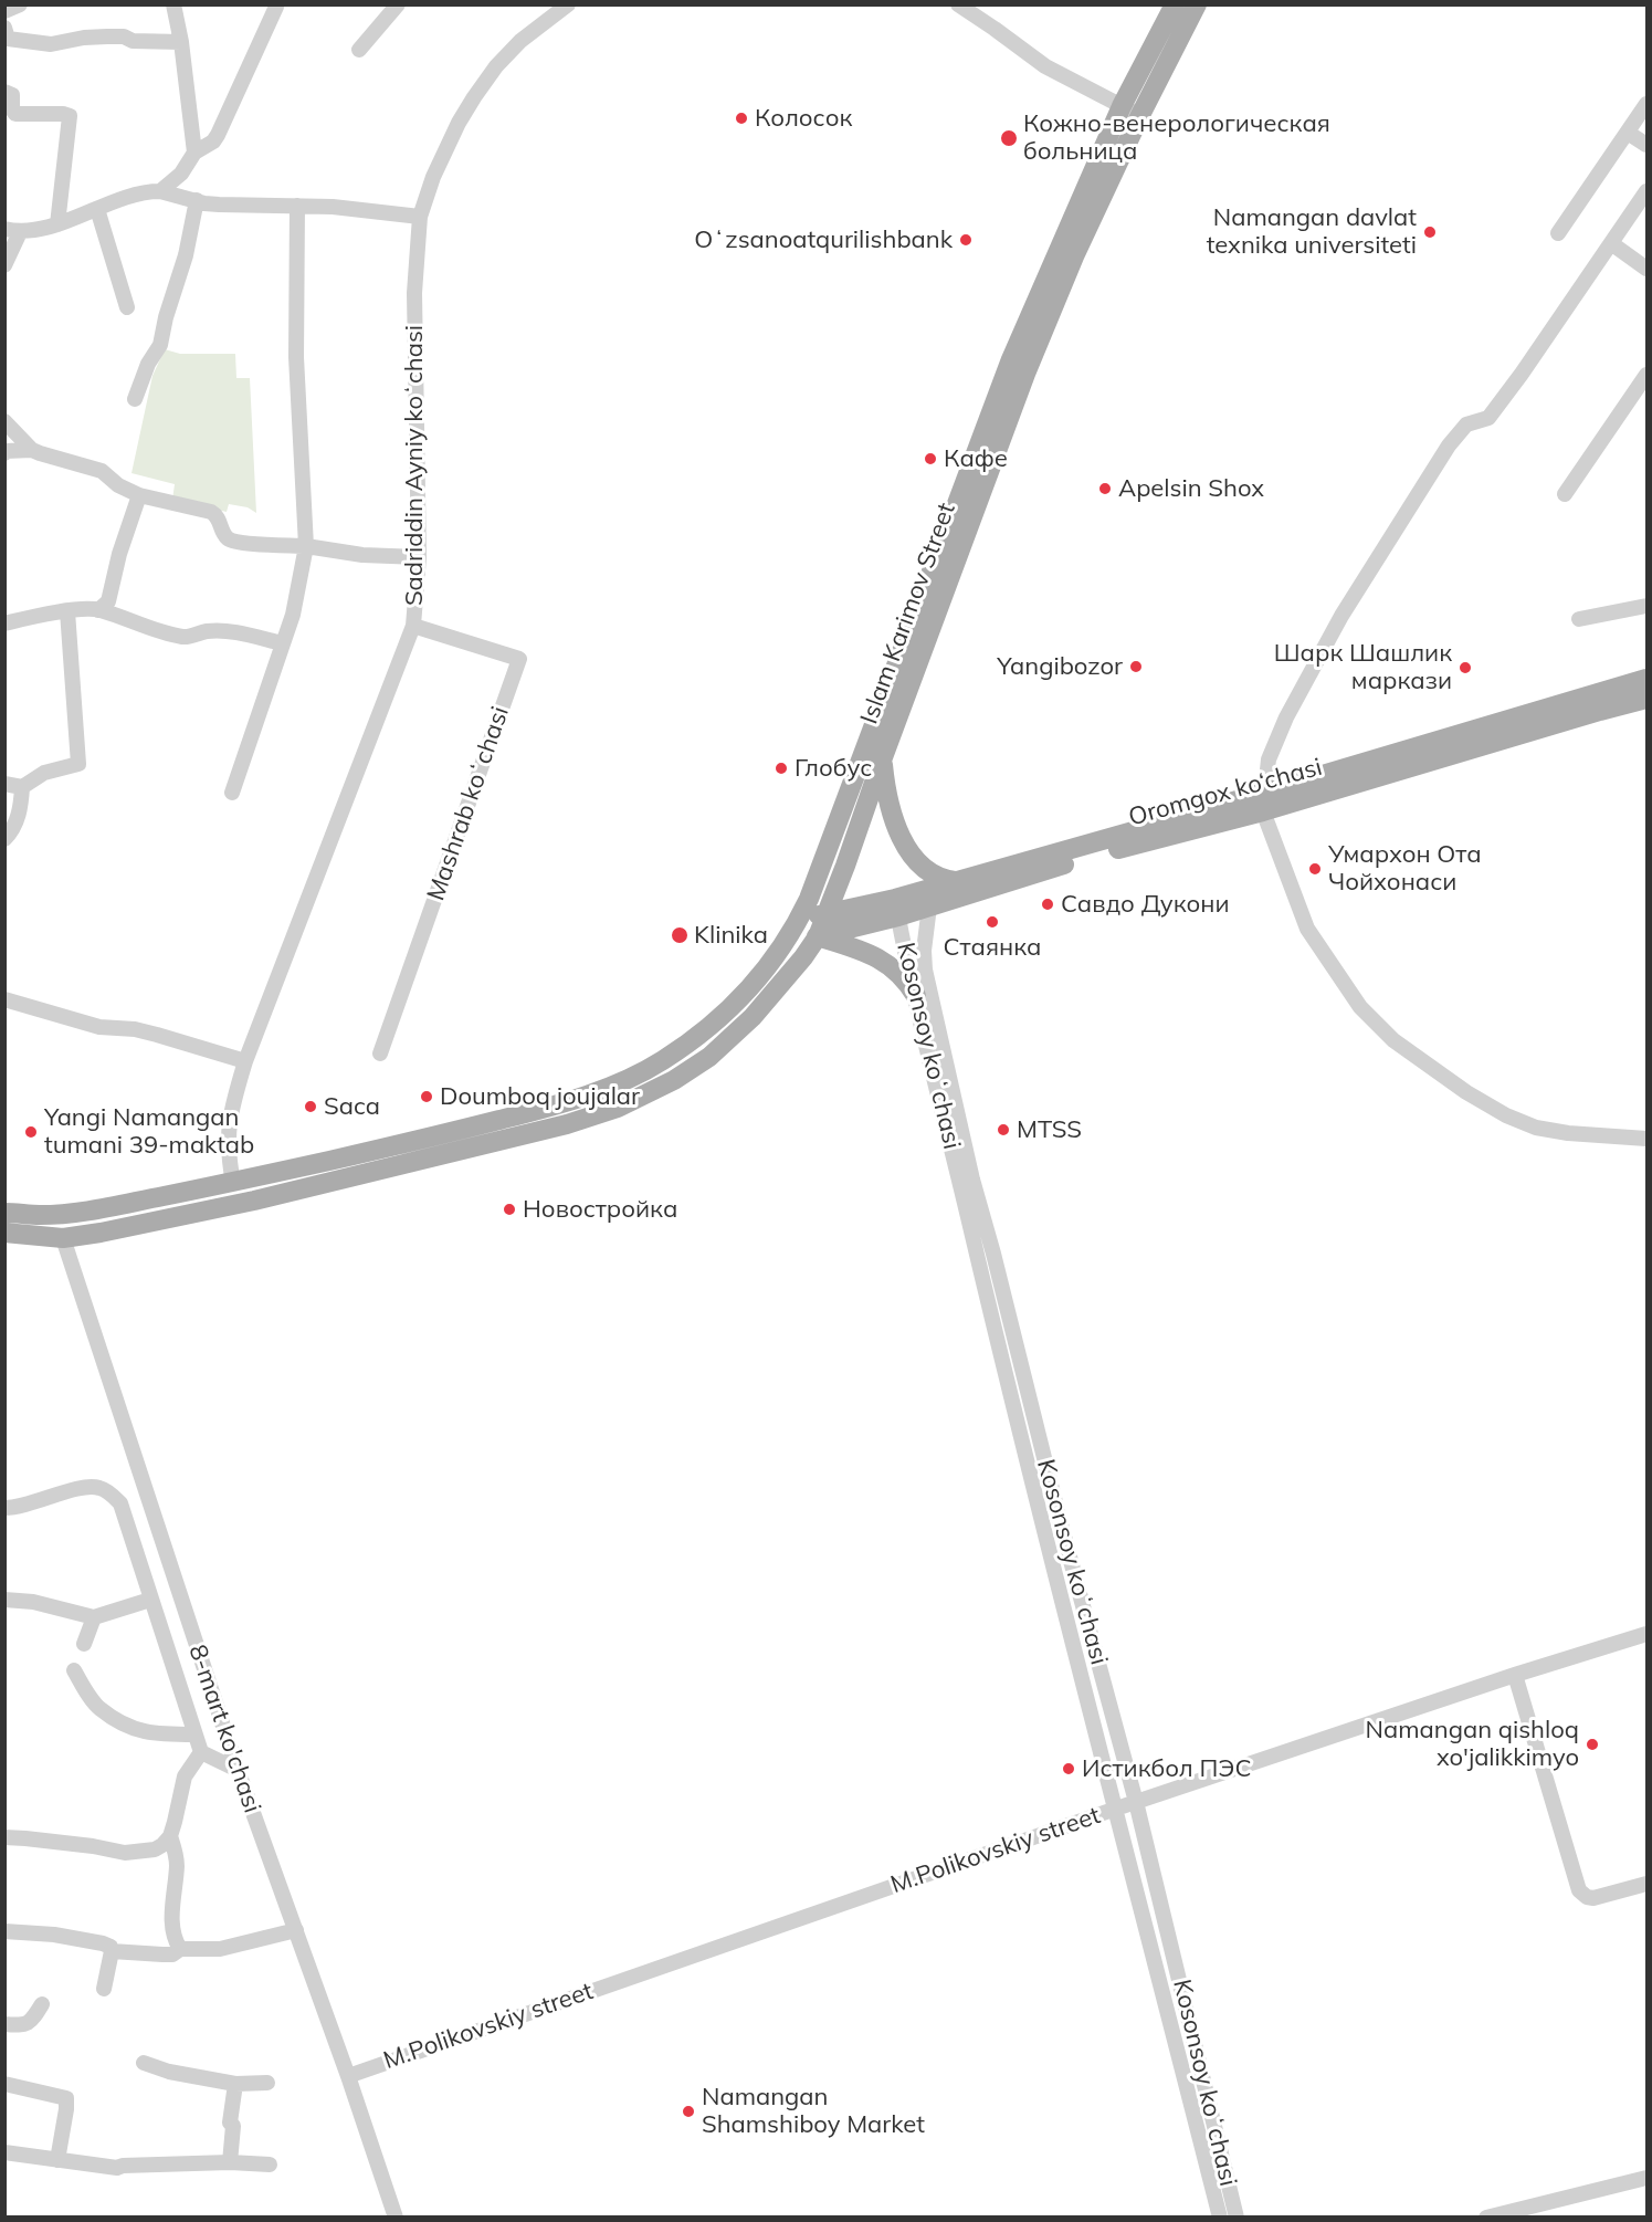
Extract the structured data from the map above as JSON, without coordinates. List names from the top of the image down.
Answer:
{
  "streets": {
    "main road": ["Islam Karimov Street", "Oromgox ko‘chasi"],
    "street": [
      "Sadriddin Ayniy koʻchasi",
      "Mashrab koʻchasi",
      "Kosonsoy koʻchasi",
      "8-mart ko'chasi",
      "M.Polikovskiy street"
    ]
  },
  "crossings": [
    ["Sadriddin Ayniy koʻchasi", "Islam Karimov Street"],
    ["Sadriddin Ayniy koʻchasi", "Mashrab koʻchasi"],
    ["Islam Karimov Street", "Oromgox ko‘chasi"],
    ["Islam Karimov Street", "8-mart ko'chasi"],
    ["Oromgox ko‘chasi", "Kosonsoy koʻchasi"],
    ["Kosonsoy koʻchasi", "M.Polikovskiy street"],
    ["8-mart ko'chasi", "M.Polikovskiy street"]
  ],
  "places": [
    "Колосок",
    "Кожно-венерологическая больница",
    "Namangan davlat texnika universiteti",
    "Oʻzsanoatqurilishbank",
    "Кафе",
    "Apelsin Shox",
    "Yangibozor",
    "Шарк Шашлик маркази",
    "Глобус",
    "Умархон Ота Чойхонаси",
    "Савдо Дукони",
    "Стаянка",
    "Klinika",
    "Doumboq joujalar",
    "Saca",
    "MTSS",
    "Yangi Namangan tumani 39-maktab",
    "Новостройка",
    "Namangan qishloq xo'jalikkimyo",
    "Истикбол ПЭС",
    "Namangan Shamshiboy Market"
  ]
}
